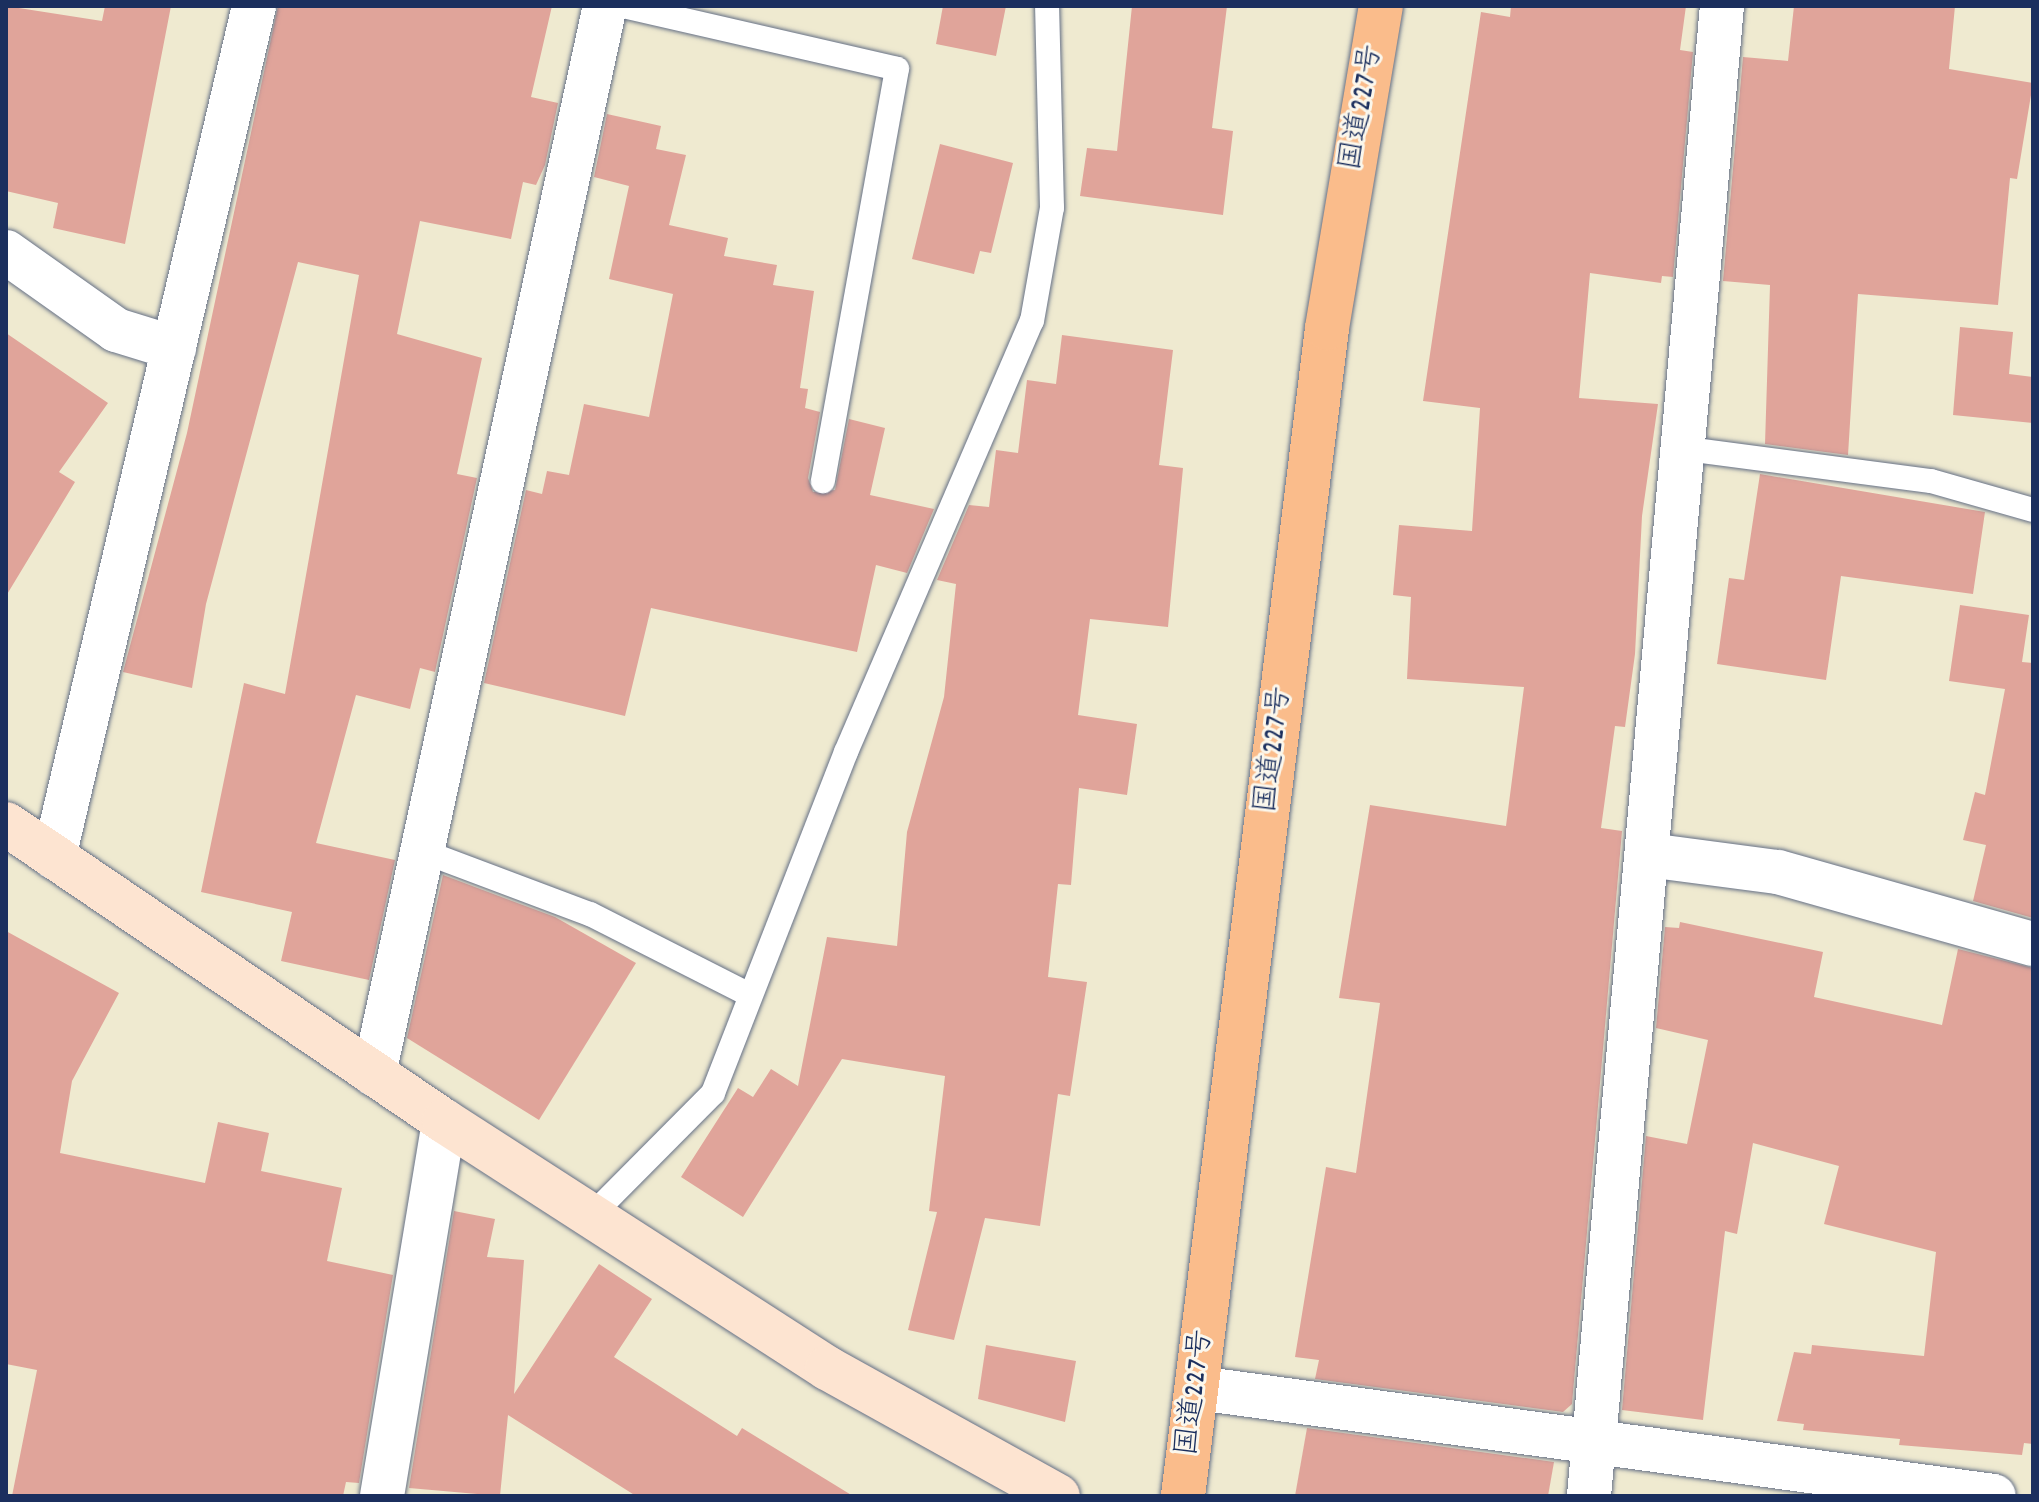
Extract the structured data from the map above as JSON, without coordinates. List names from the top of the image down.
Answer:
{
  "streets": {
    "highway": ["国道227号"]
  }
}
